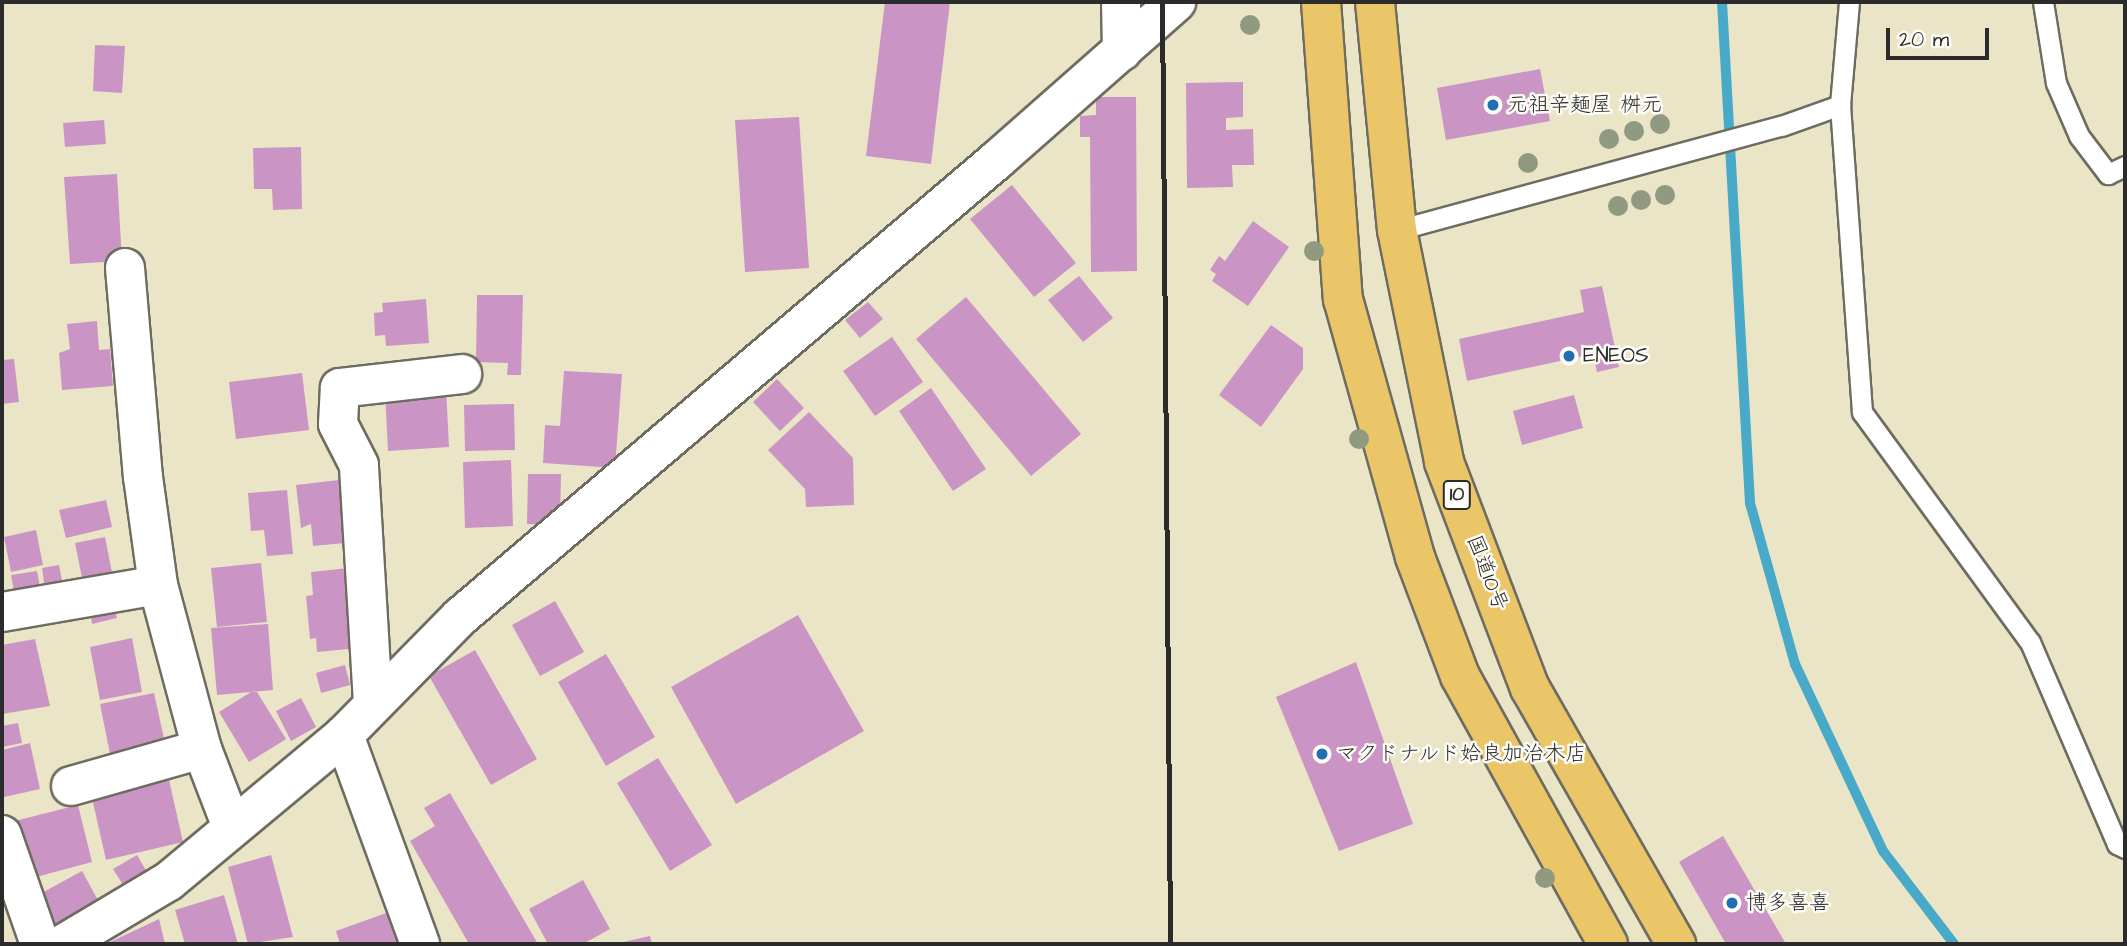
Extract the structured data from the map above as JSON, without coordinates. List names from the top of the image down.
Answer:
{
  "streets": {
    "highway": ["10", "国道10号"]
  },
  "places": [
    "元祖辛麺屋 桝元",
    "ENEOS",
    "マクドナルド姶良加治木店",
    "博多喜喜"
  ],
  "scale_bar": "20 m"
}
